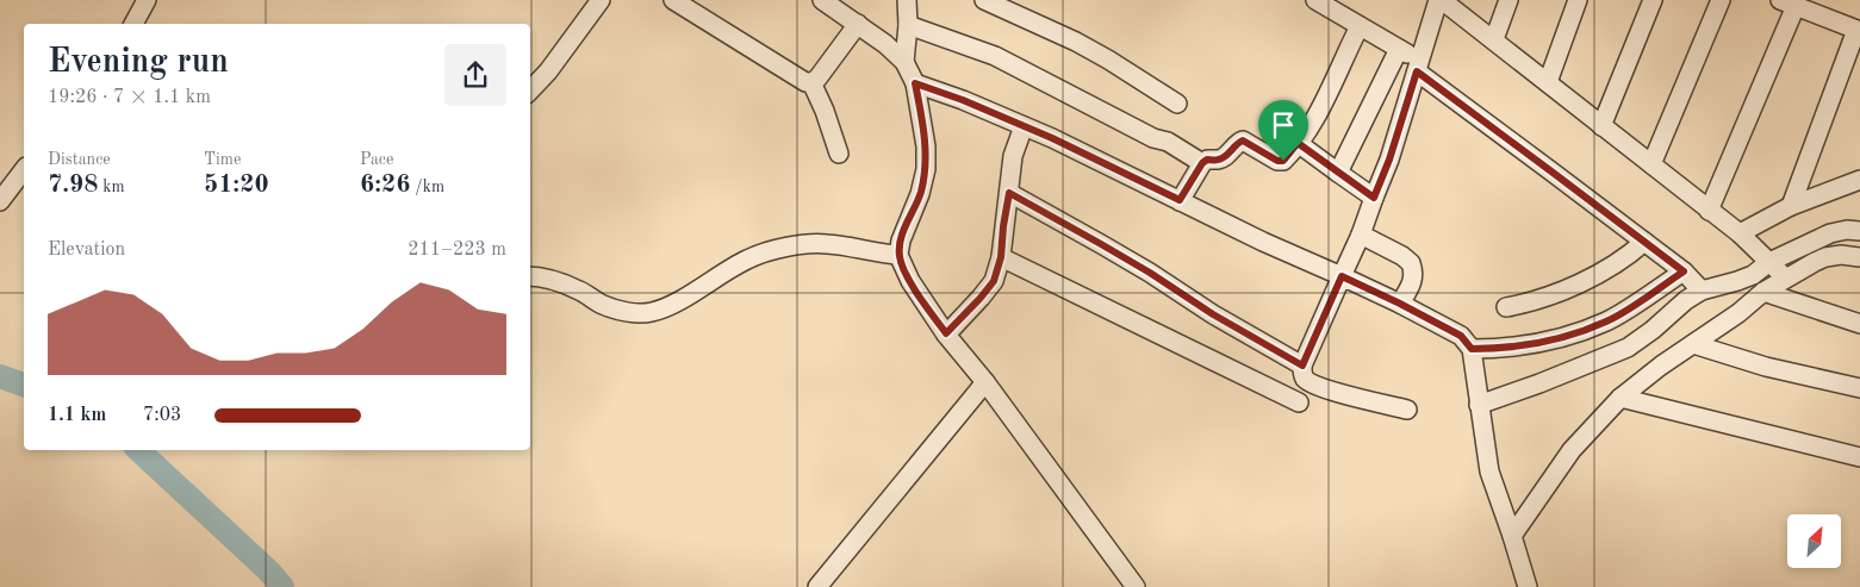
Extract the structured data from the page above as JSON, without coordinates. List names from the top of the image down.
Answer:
{
  "north": "top right",
  "page": {
    "heading": ["Evening run", "19:26 · 7 × 1.1 km"],
    "stats": [
      ["Distance", "7.98 km"],
      ["Time", "51:20"],
      ["Pace", "6:26 /km"]
    ],
    "chart": ["Elevation", "211–223 m"],
    "list": [
      {
        "name": "1.1 km",
        "note": "7:03"
      }
    ]
  }
}
